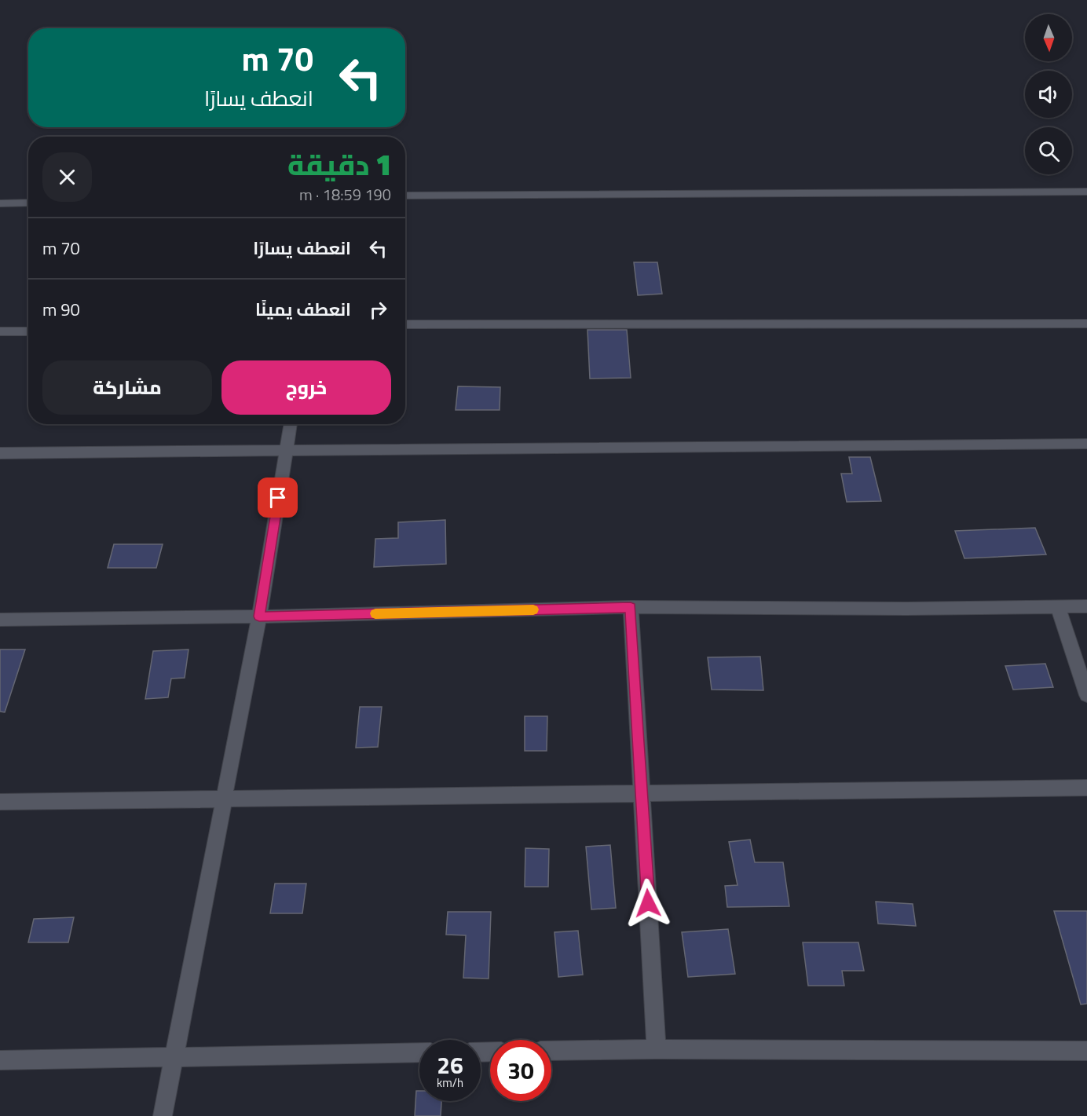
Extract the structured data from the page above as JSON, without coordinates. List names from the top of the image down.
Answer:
{
  "north": "bottom",
  "page": {
    "turn": ["70 m", "انعطف يسارًا"],
    "heading": ["1 دقيقة", "190 m · 18:59"],
    "list": [
      {
        "name": "انعطف يسارًا",
        "value": "70 m"
      },
      {
        "name": "انعطف يمينًا",
        "value": "90 m"
      }
    ],
    "buttons": ["خروج", "مشاركة"],
    "speed": "26 km/h",
    "limit": "30"
  }
}
